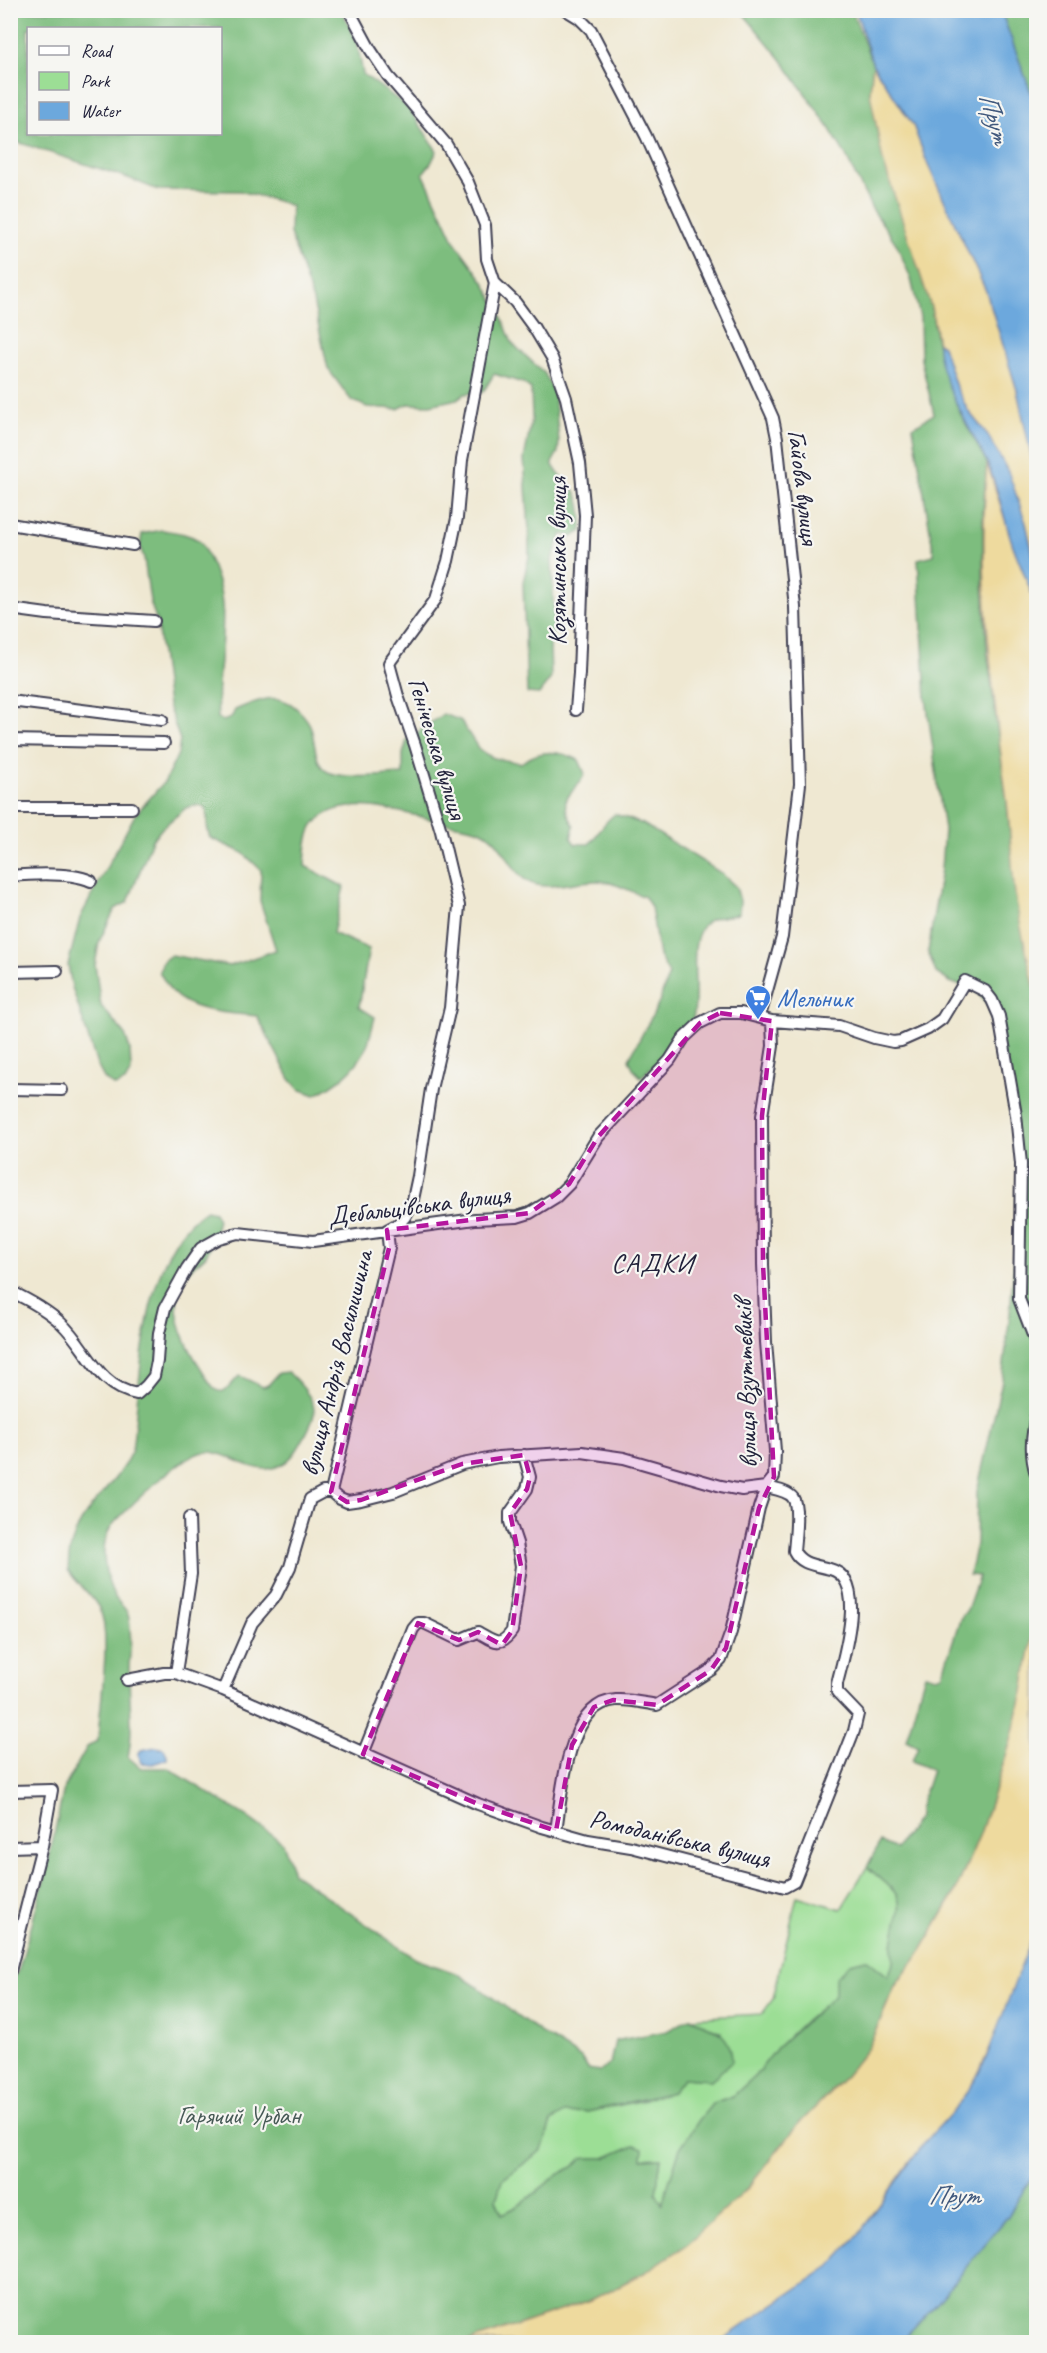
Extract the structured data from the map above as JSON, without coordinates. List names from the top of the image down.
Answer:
{
  "streets": {
    "street": [
      "Гайова вулиця",
      "Козятинська вулиця",
      "Генічеська вулиця",
      "Дебальцівська вулиця",
      "вулиця Андрія Василишина",
      "вулиця Взуттєвиків",
      "Ромоданівська вулиця"
    ]
  },
  "crossings": [
    ["Гайова вулиця", "Дебальцівська вулиця"],
    ["Козятинська вулиця", "Генічеська вулиця"],
    ["Генічеська вулиця", "Дебальцівська вулиця"],
    ["Генічеська вулиця", "вулиця Андрія Василишина"],
    ["Дебальцівська вулиця", "вулиця Андрія Василишина"],
    ["вулиця Андрія Василишина", "вулиця Взуттєвиків"],
    ["вулиця Андрія Василишина", "Ромоданівська вулиця"],
    ["вулиця Взуттєвиків", "Ромоданівська вулиця"]
  ],
  "districts": ["САДКИ"],
  "water": ["Прут"],
  "parks": ["Гарячий Урбан"],
  "places": {
    "supermarket": ["Мельник"]
  },
  "legend": ["Road", "Park", "Water"]
}
